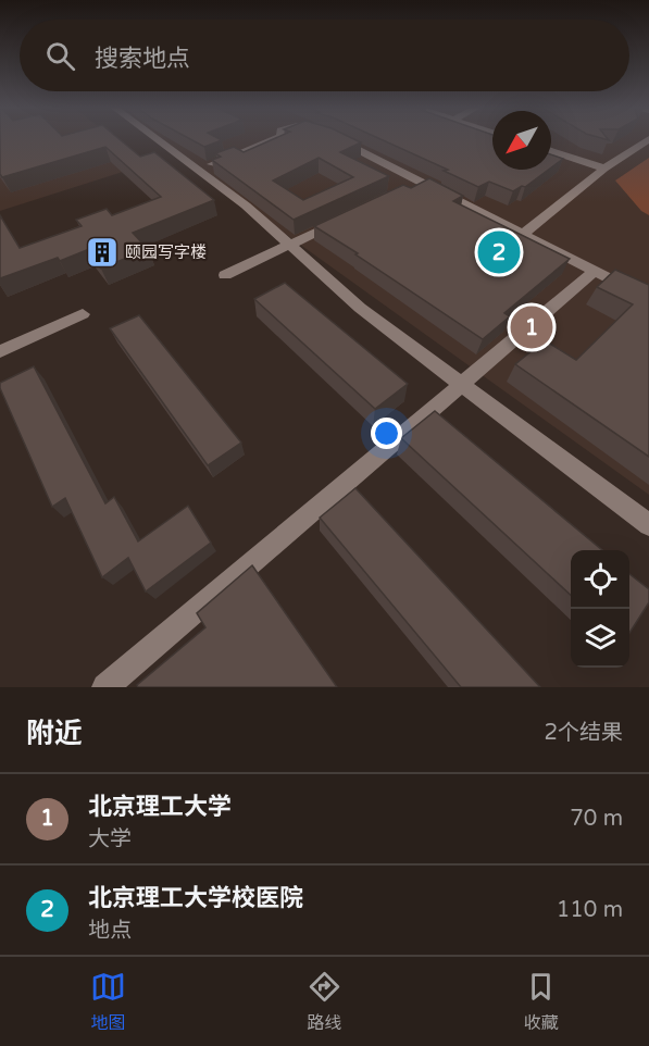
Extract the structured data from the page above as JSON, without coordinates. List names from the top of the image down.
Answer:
{
  "places": {
    "building": ["颐园写字楼"]
  },
  "north": "bottom left",
  "page": {
    "search": "搜索地点",
    "pins": ["2", "1"],
    "heading": ["附近", "2个结果"],
    "list": [
      {
        "mark": "1",
        "name": "北京理工大学",
        "note": "大学",
        "value": "70 m"
      },
      {
        "mark": "2",
        "name": "北京理工大学校医院",
        "note": "地点",
        "value": "110 m"
      }
    ],
    "nav": ["地图", "路线", "收藏"]
  }
}
